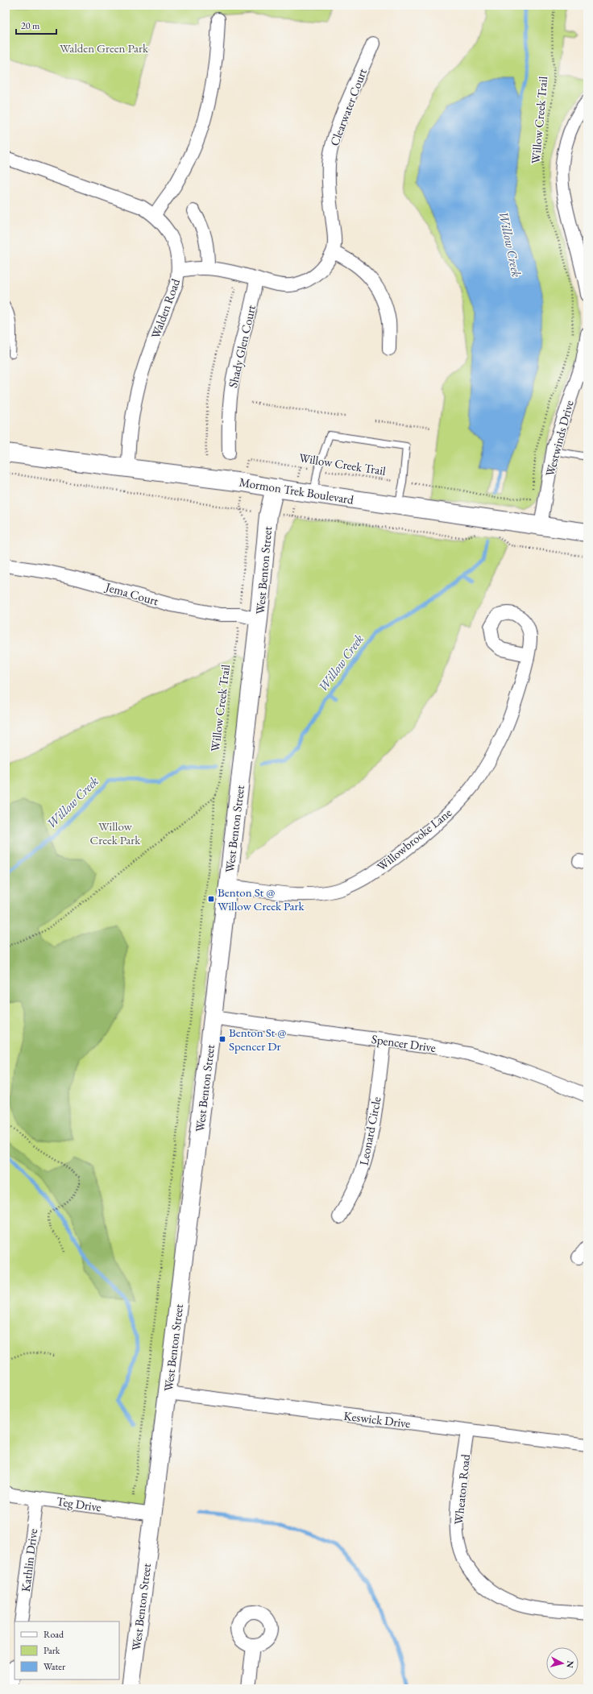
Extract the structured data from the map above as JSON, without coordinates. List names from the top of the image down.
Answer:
{
  "streets": {
    "street": [
      "Clearwater Court",
      "Walden Road",
      "Shady Glen Court",
      "Westwinds Drive",
      "Mormon Trek Boulevard",
      "West Benton Street",
      "Jema Court",
      "Willowbrooke Lane",
      "Spencer Drive",
      "Leonard Circle",
      "Keswick Drive",
      "Wheaton Road",
      "Teg Drive",
      "Kathlin Drive"
    ],
    "path": ["Willow Creek Trail"]
  },
  "crossings": [
    ["Clearwater Court", "Walden Road"],
    ["Clearwater Court", "Shady Glen Court"],
    ["Willow Creek Trail", "Mormon Trek Boulevard"],
    ["Willow Creek Trail", "Jema Court"],
    ["Walden Road", "Mormon Trek Boulevard"],
    ["Westwinds Drive", "Mormon Trek Boulevard"],
    ["Mormon Trek Boulevard", "West Benton Street"],
    ["West Benton Street", "Jema Court"],
    ["West Benton Street", "Willowbrooke Lane"],
    ["West Benton Street", "Spencer Drive"],
    ["West Benton Street", "Keswick Drive"],
    ["West Benton Street", "Teg Drive"],
    ["Spencer Drive", "Leonard Circle"],
    ["Keswick Drive", "Wheaton Road"],
    ["Teg Drive", "Kathlin Drive"]
  ],
  "water": ["Willow Creek"],
  "parks": ["Walden Green Park", "Willow Creek Park"],
  "places": {
    "transit": ["Benton St @ Willow Creek Park", "Benton St @ Spencer Dr"]
  },
  "legend": ["Road", "Park", "Water"],
  "scale_bar": "20 m",
  "north": "right"
}
